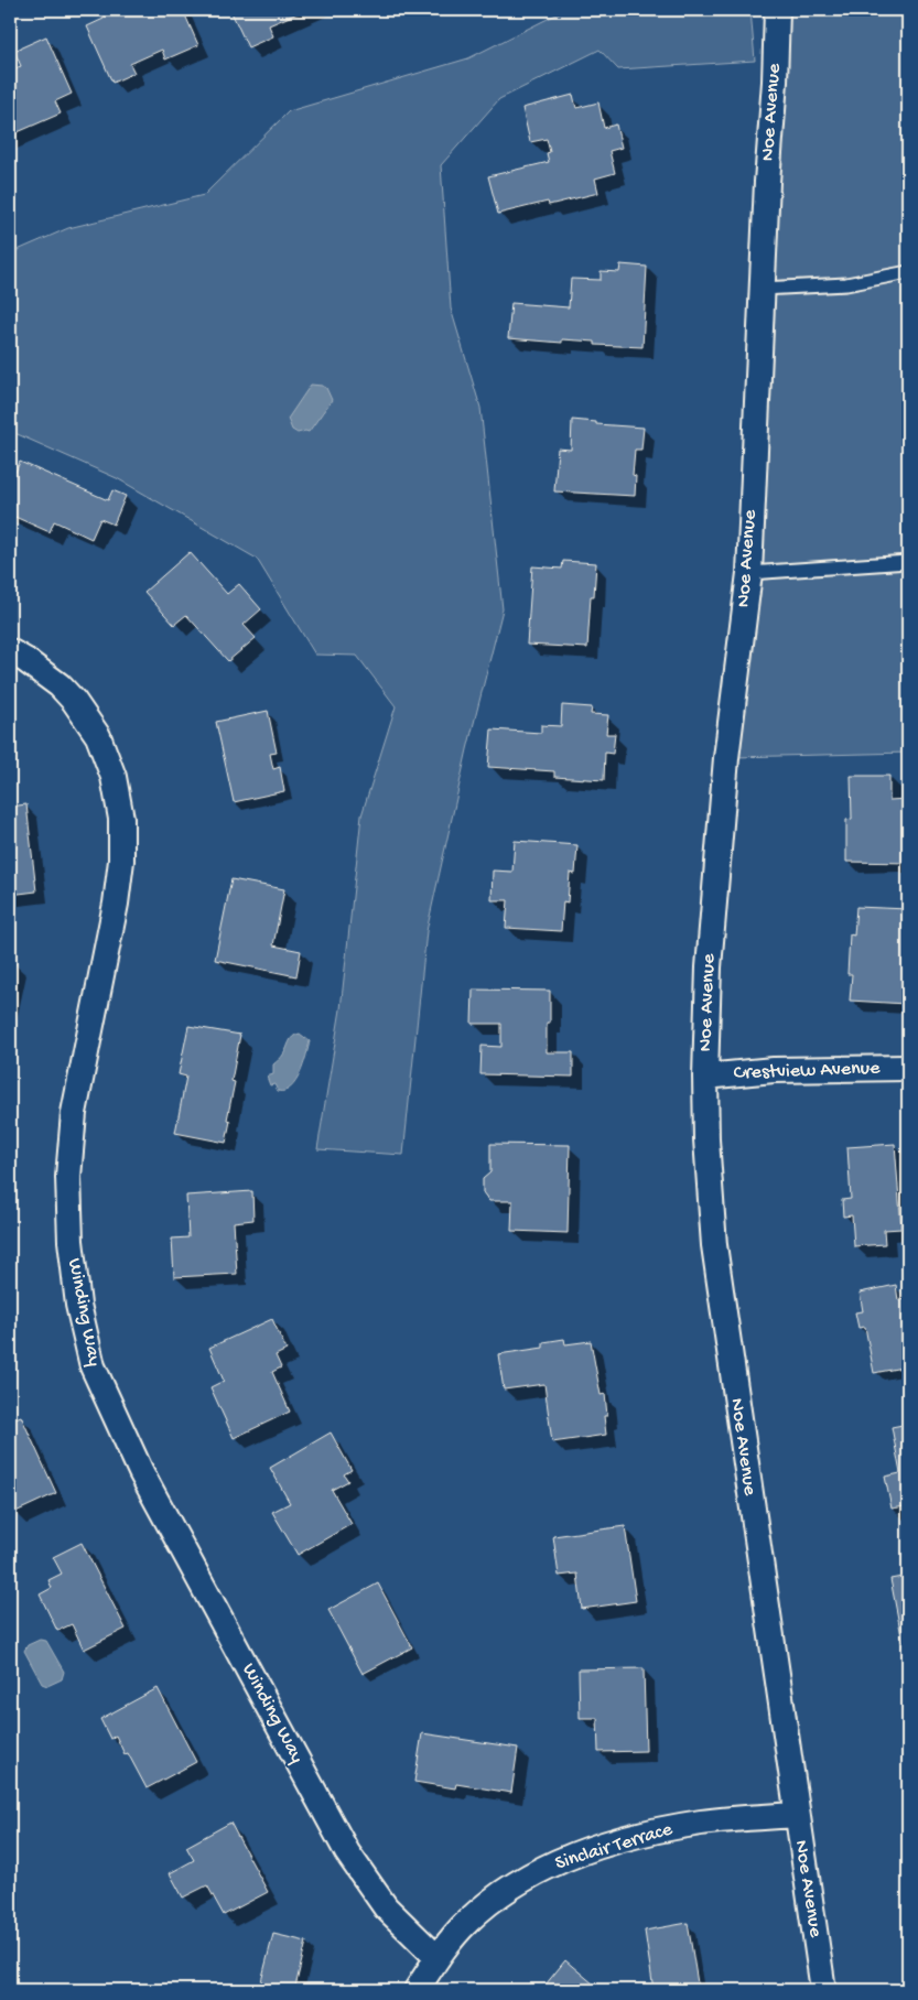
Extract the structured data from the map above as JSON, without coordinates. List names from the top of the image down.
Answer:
{
  "streets": {
    "street": [
      "Noe Avenue",
      "Crestview Avenue",
      "Winding Way",
      "Sinclair Terrace"
    ]
  },
  "crossings": [
    ["Noe Avenue", "Crestview Avenue"],
    ["Noe Avenue", "Sinclair Terrace"],
    ["Winding Way", "Sinclair Terrace"]
  ]
}
